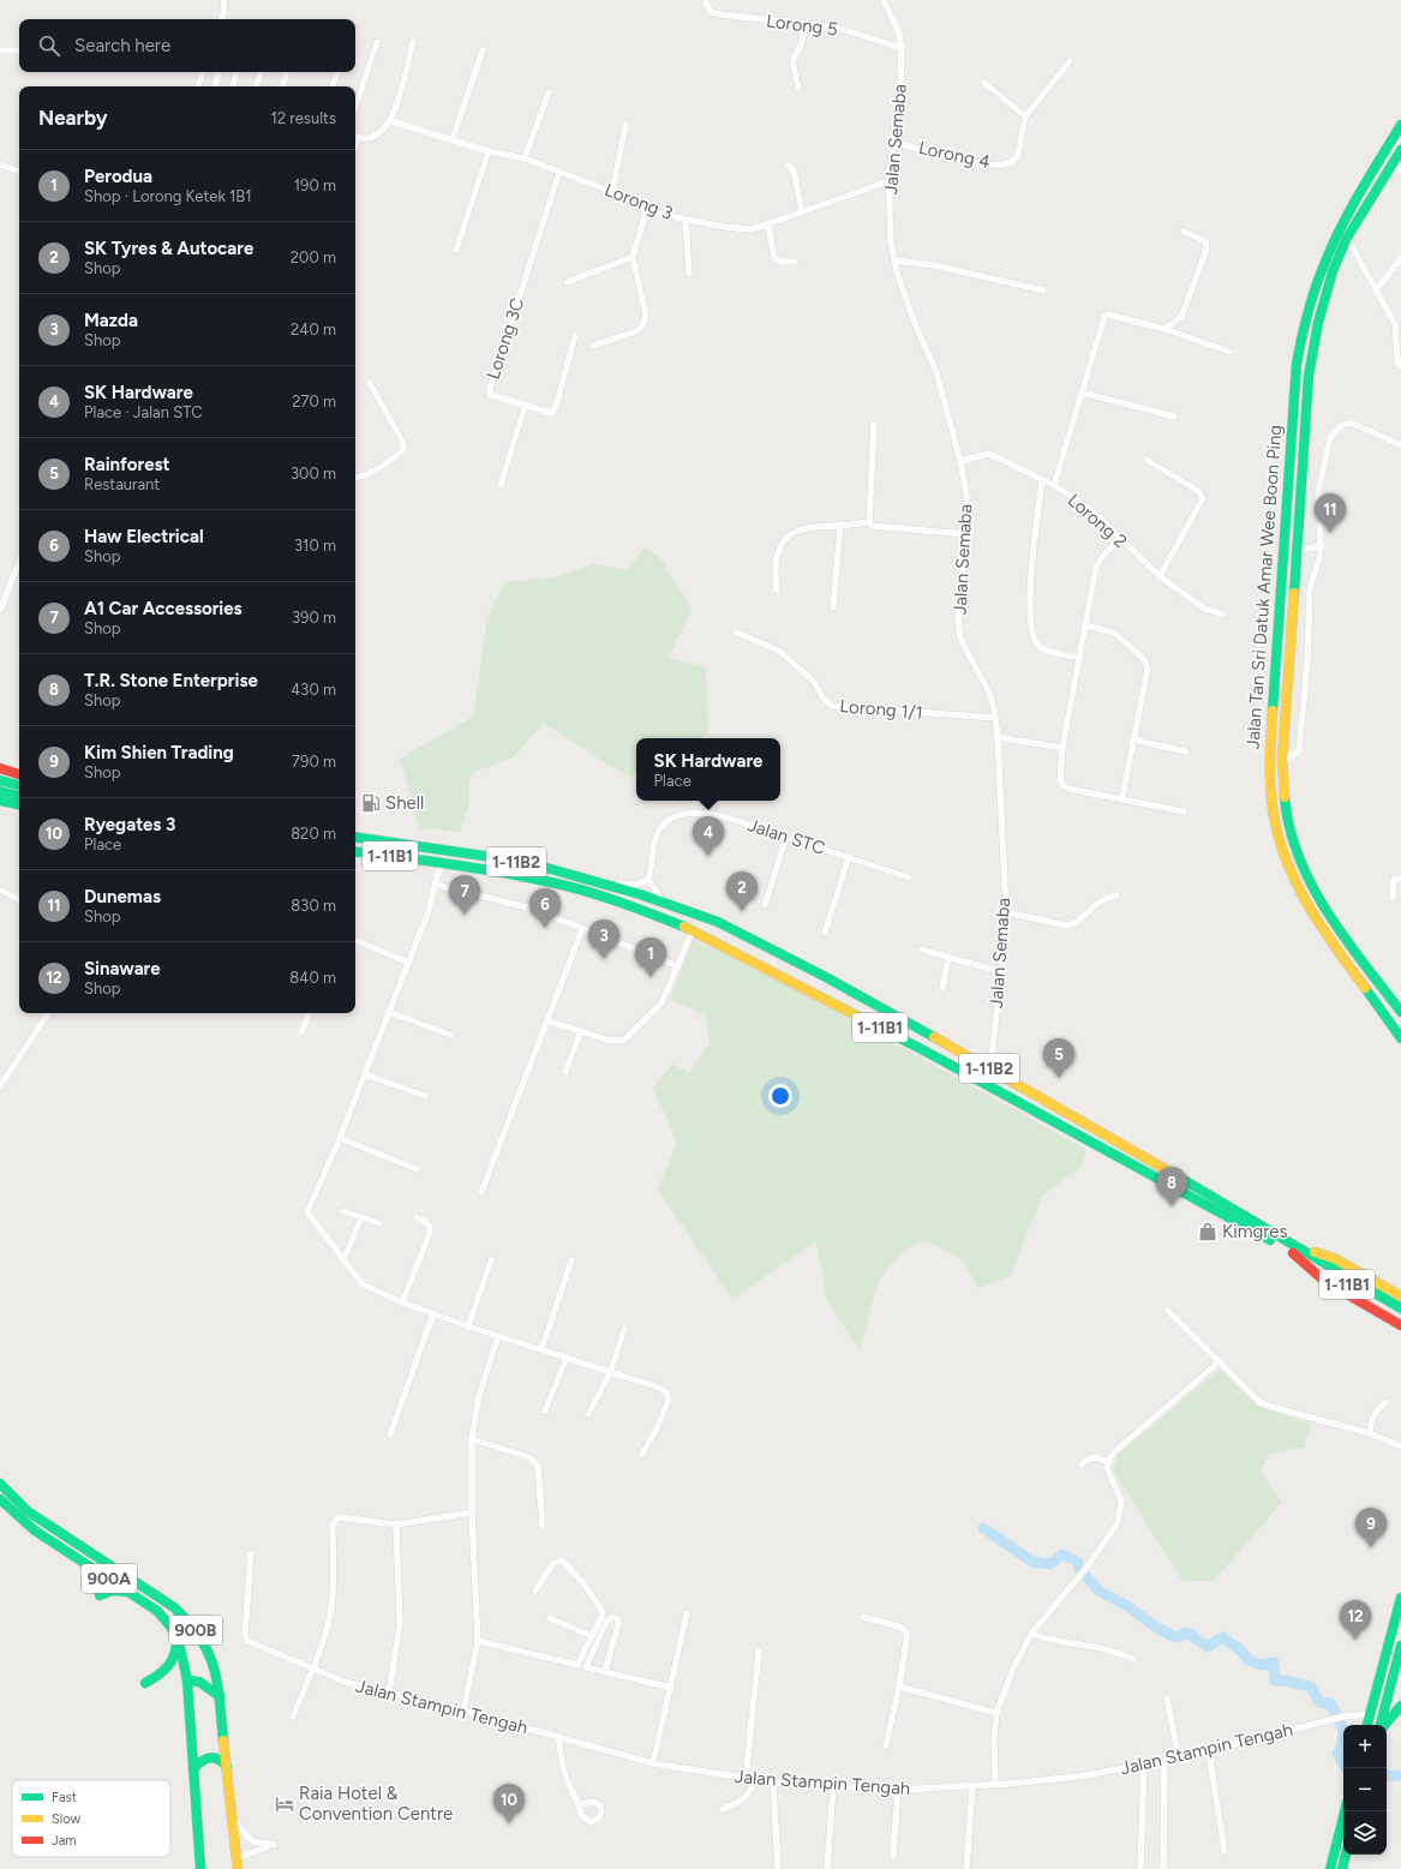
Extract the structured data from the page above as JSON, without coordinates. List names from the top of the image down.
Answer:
{
  "streets": {
    "main road": [
      "Jalan Tan Sri Datuk Amar Wee Boon Ping",
      "1-11B1",
      "1-11B2",
      "900A",
      "900B"
    ],
    "street": [
      "Lorong 5",
      "Jalan Semaba",
      "Lorong 4",
      "Lorong 3",
      "Lorong 3C",
      "Lorong 2",
      "Lorong 1/1",
      "Jalan STC",
      "Jalan Stampin Tengah"
    ]
  },
  "crossings": [
    ["Lorong 5", "Jalan Semaba"],
    ["Jalan Semaba", "Lorong 4"],
    ["Jalan Semaba", "Lorong 3"],
    ["Jalan Semaba", "Lorong 2"],
    ["Jalan Semaba", "Lorong 1/1"],
    ["Jalan Semaba", "1-11B2"],
    ["Lorong 3", "Lorong 3C"],
    ["1-11B1", "1-11B2"]
  ],
  "places": {
    "fuel station": ["Shell"],
    "shop": ["Kimgres"],
    "hotel": ["Raia Hotel & Convention Centre"]
  },
  "legend": ["Fast", "Slow", "Jam"],
  "page": {
    "search": "Search here",
    "heading": ["Nearby", "12 results"],
    "list": [
      {
        "mark": "1",
        "name": "Perodua",
        "note": "Shop · Lorong Ketek 1B1",
        "value": "190 m"
      },
      {
        "mark": "2",
        "name": "SK Tyres & Autocare",
        "note": "Shop",
        "value": "200 m"
      },
      {
        "mark": "3",
        "name": "Mazda",
        "note": "Shop",
        "value": "240 m"
      },
      {
        "mark": "4",
        "name": "SK Hardware",
        "note": "Place · Jalan STC",
        "value": "270 m"
      },
      {
        "mark": "5",
        "name": "Rainforest",
        "note": "Restaurant",
        "value": "300 m"
      },
      {
        "mark": "6",
        "name": "Haw Electrical",
        "note": "Shop",
        "value": "310 m"
      },
      {
        "mark": "7",
        "name": "A1 Car Accessories",
        "note": "Shop",
        "value": "390 m"
      },
      {
        "mark": "8",
        "name": "T.R. Stone Enterprise",
        "note": "Shop",
        "value": "430 m"
      },
      {
        "mark": "9",
        "name": "Kim Shien Trading",
        "note": "Shop",
        "value": "790 m"
      },
      {
        "mark": "10",
        "name": "Ryegates 3",
        "note": "Place",
        "value": "820 m"
      },
      {
        "mark": "11",
        "name": "Dunemas",
        "note": "Shop",
        "value": "830 m"
      },
      {
        "mark": "12",
        "name": "Sinaware",
        "note": "Shop",
        "value": "840 m"
      }
    ],
    "pins": [
      "11",
      "4",
      "2",
      "7",
      "6",
      "3",
      "1",
      "5",
      "8",
      "9",
      "12",
      "10"
    ],
    "popup": ["SK Hardware", "Place"],
    "map_buttons": ["+", "−"]
  }
}
